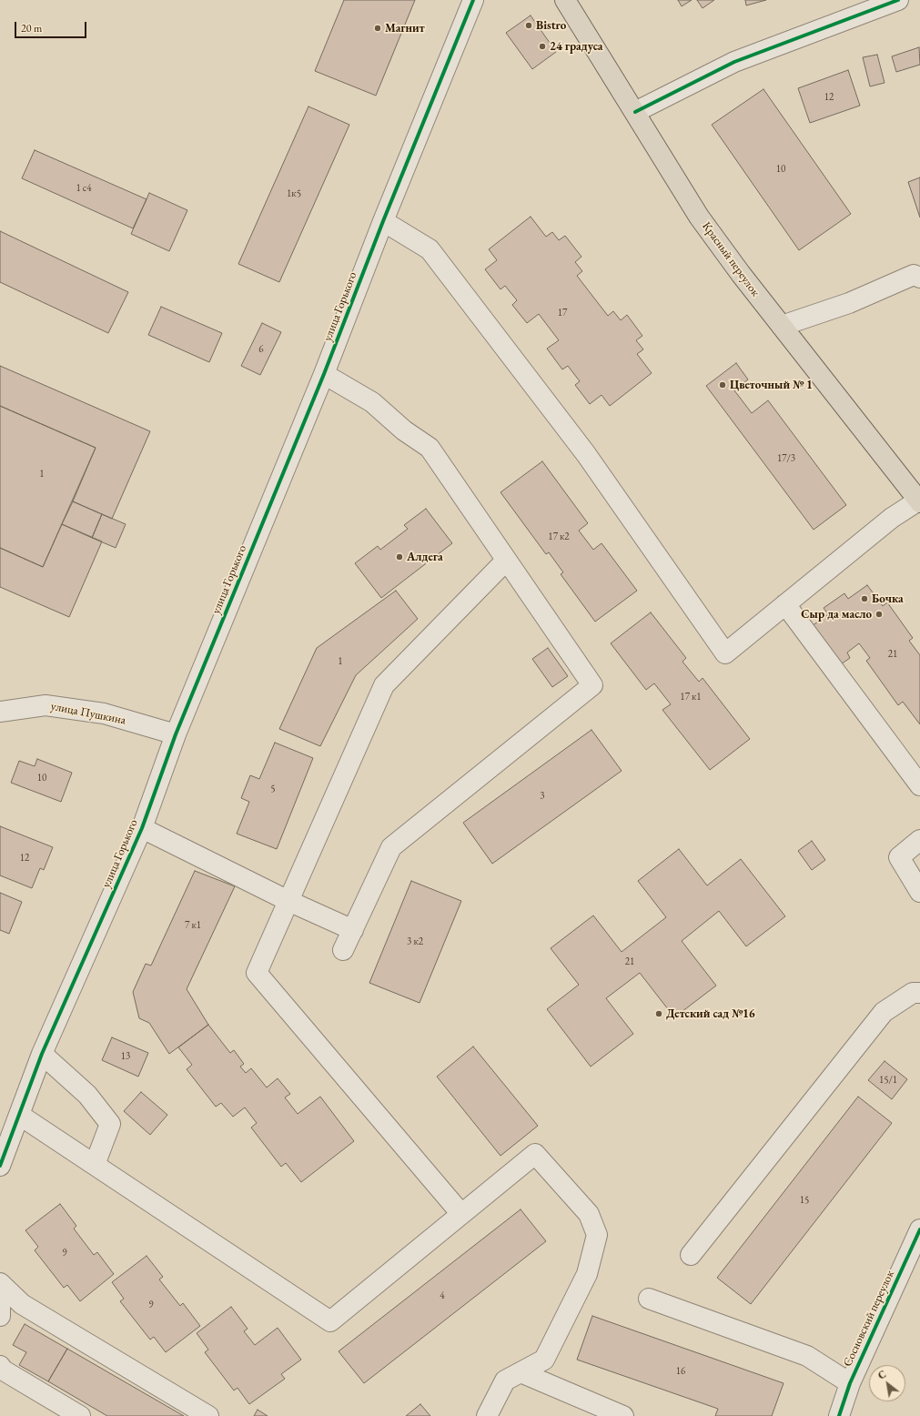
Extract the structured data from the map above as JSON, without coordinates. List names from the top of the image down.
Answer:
{
  "streets": {
    "main road": ["Красный переулок"],
    "street": ["улица Горького", "улица Пушкина", "Сосновский переулок"]
  },
  "crossings": [
    ["улица Горького", "улица Пушкина"]
  ],
  "places": [
    "Bistro",
    "Магнит",
    "24 градуса",
    "Цветочный № 1",
    "Алдега",
    "Бочка",
    "Сыр да масло",
    "Детский сад №16"
  ],
  "house_numbers": [
    "12",
    "10",
    "1 с4",
    "1к5",
    "17",
    "6",
    "17/3",
    "1",
    "17 к2",
    "21",
    "1",
    "17 к1",
    "10",
    "5",
    "3",
    "12",
    "7 к1",
    "3 к2",
    "21",
    "13",
    "15/1",
    "15",
    "9",
    "4",
    "9",
    "16"
  ],
  "scale_bar": "20 m",
  "north": "top left"
}
